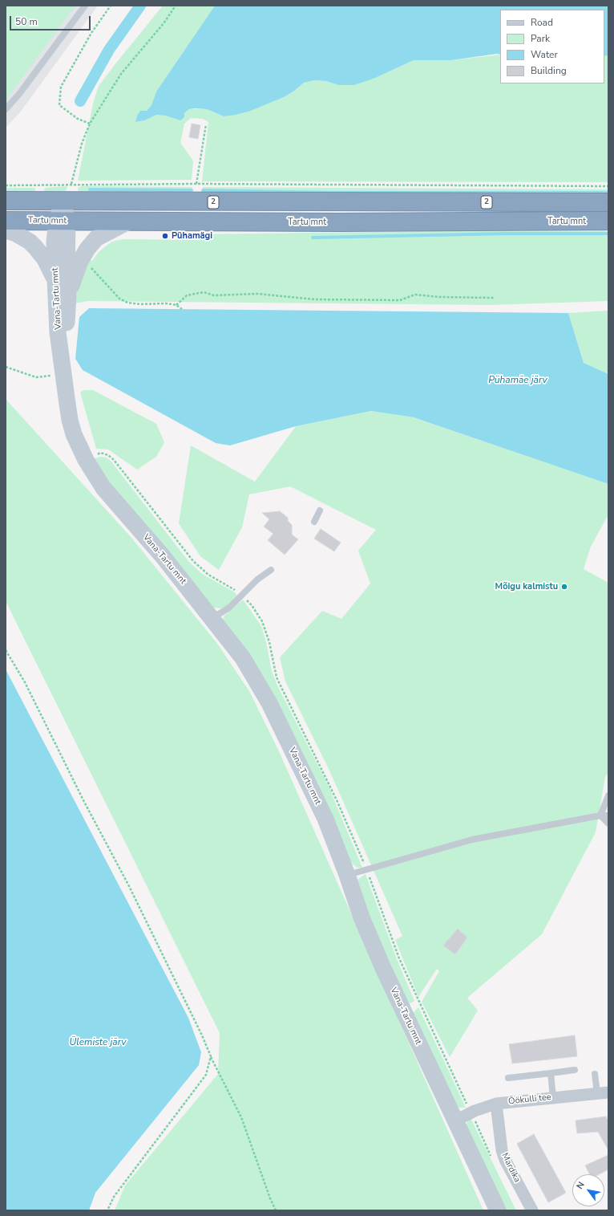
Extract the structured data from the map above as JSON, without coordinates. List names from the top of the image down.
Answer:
{
  "streets": {
    "highway": ["2", "Tartu mnt"],
    "street": ["Vana-Tartu mnt", "Öökulli tee", "Mardika"]
  },
  "crossings": [
    ["Tartu mnt", "Vana-Tartu mnt"],
    ["Vana-Tartu mnt", "Öökulli tee"],
    ["Öökulli tee", "Mardika"]
  ],
  "water": ["Pühamäe järv", "Ülemiste järv"],
  "places": ["Pühamägi", "Mõigu kalmistu"],
  "legend": [
    "Road",
    "Park",
    "Water",
    "Building"
  ],
  "scale_bar": "50 m",
  "north": "top left"
}
